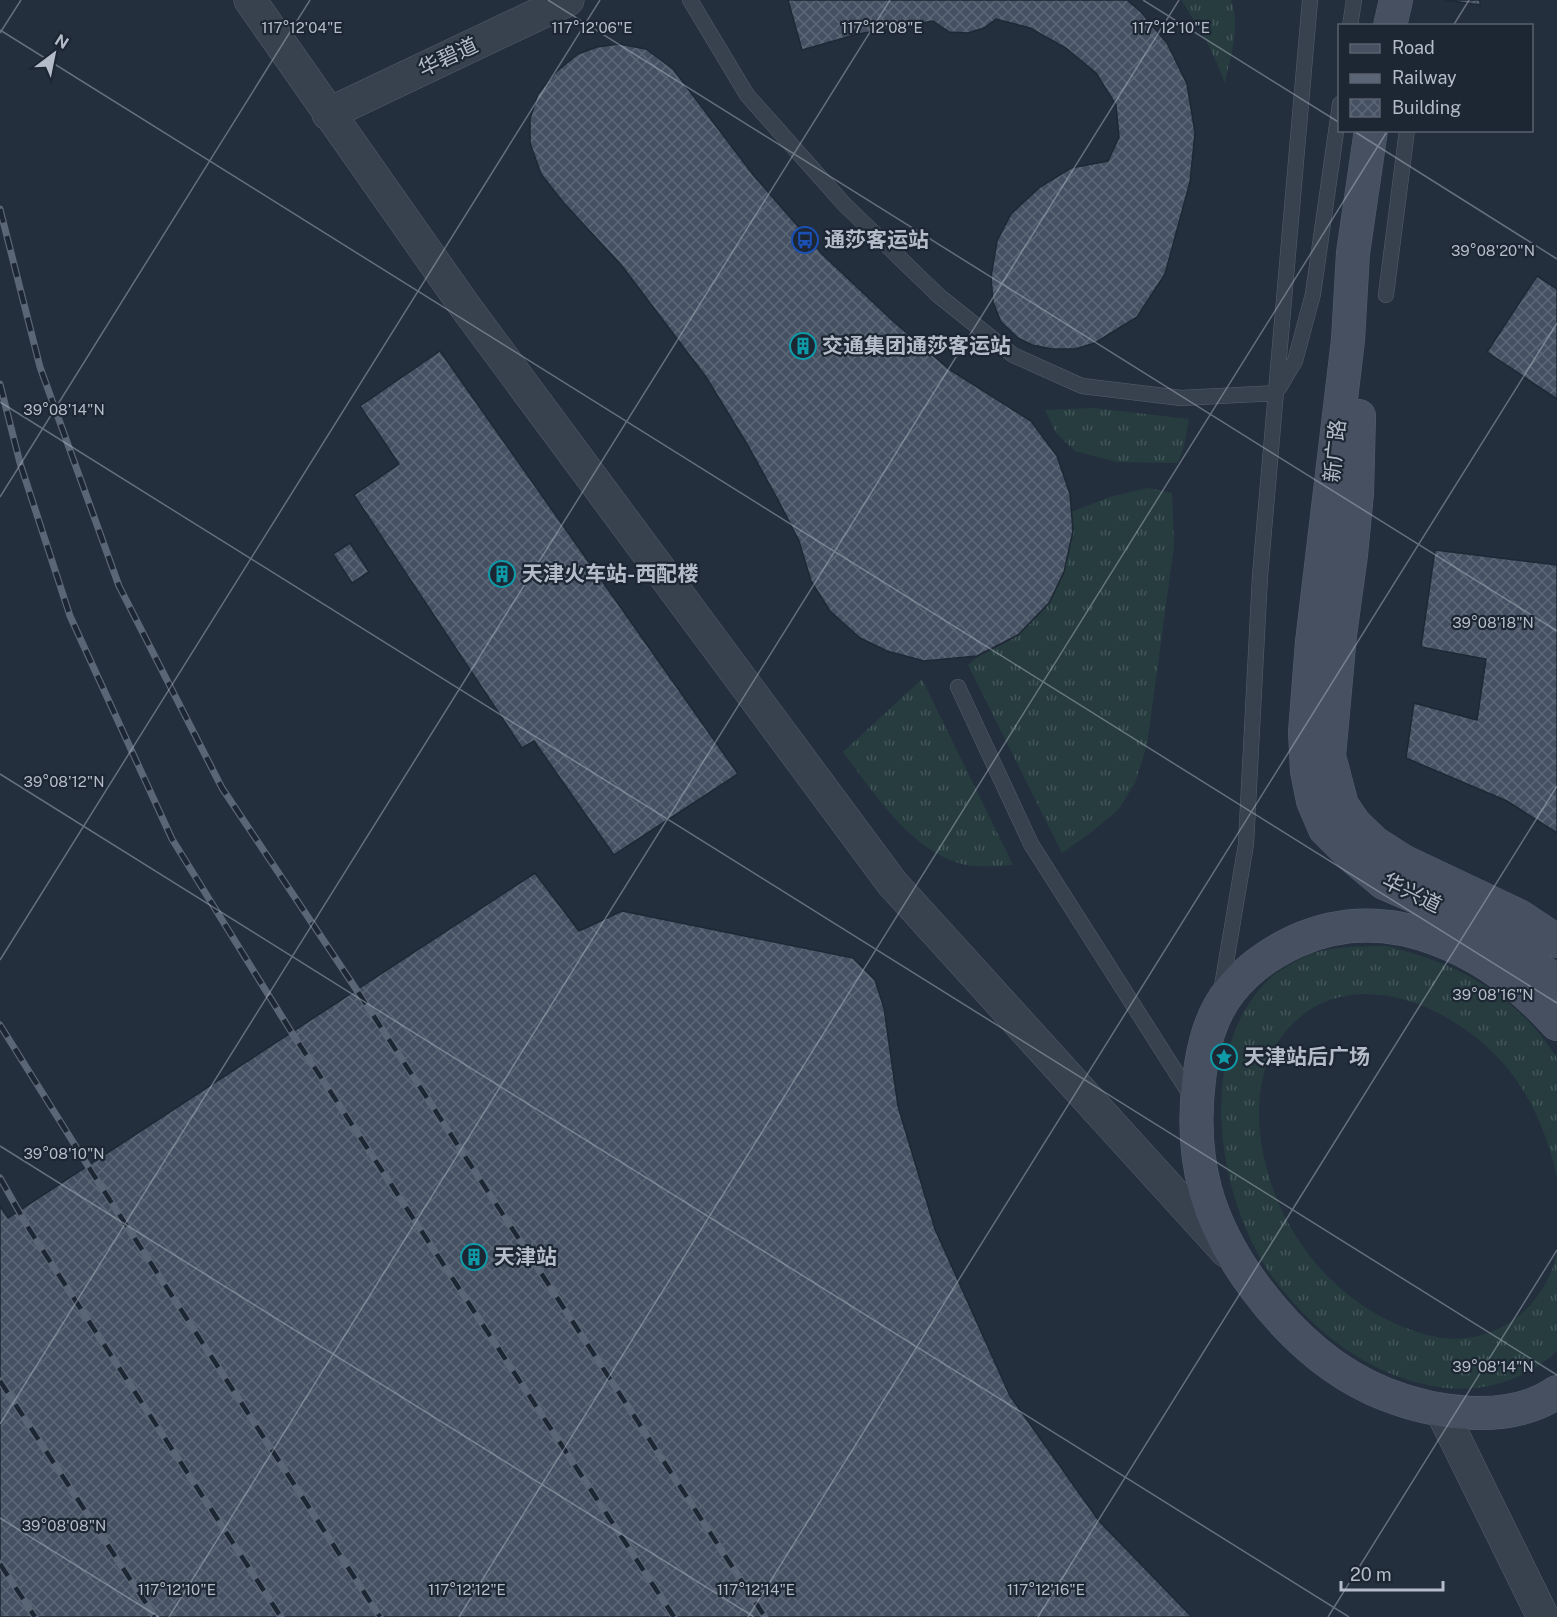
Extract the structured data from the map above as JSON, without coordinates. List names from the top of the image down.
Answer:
{
  "streets": {
    "main road": ["新广路", "华兴道"],
    "street": ["华碧道"]
  },
  "crossings": [
    ["新广路", "华兴道"]
  ],
  "places": {
    "bus stop": ["通莎客运站"],
    "building": ["交通集团通莎客运站", "天津火车站-西配楼", "天津站"],
    "place": ["天津站后广场"]
  },
  "legend": ["Road", "Railway", "Building"],
  "scale_bar": "20 m",
  "north": "top right",
  "coordinates": [
    "117°12'04\"E",
    "117°12'06\"E",
    "117°12'08\"E",
    "117°12'10\"E",
    "39°08'20\"N",
    "39°08'14\"N",
    "39°08'18\"N",
    "39°08'12\"N",
    "39°08'16\"N",
    "39°08'10\"N",
    "39°08'08\"N",
    "117°12'12\"E",
    "117°12'14\"E",
    "117°12'16\"E"
  ]
}
